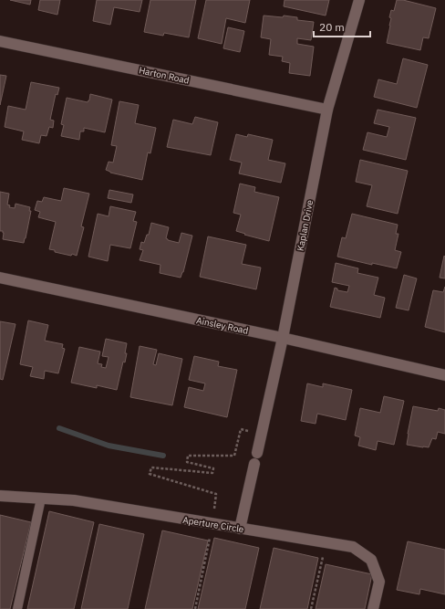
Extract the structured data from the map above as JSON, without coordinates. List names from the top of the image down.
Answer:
{
  "streets": {
    "street": [
      "Harton Road",
      "Kaplan Drive",
      "Ainsley Road",
      "Aperture Circle"
    ]
  },
  "crossings": [
    ["Harton Road", "Kaplan Drive"],
    ["Kaplan Drive", "Ainsley Road"]
  ],
  "scale_bar": "20 m"
}
